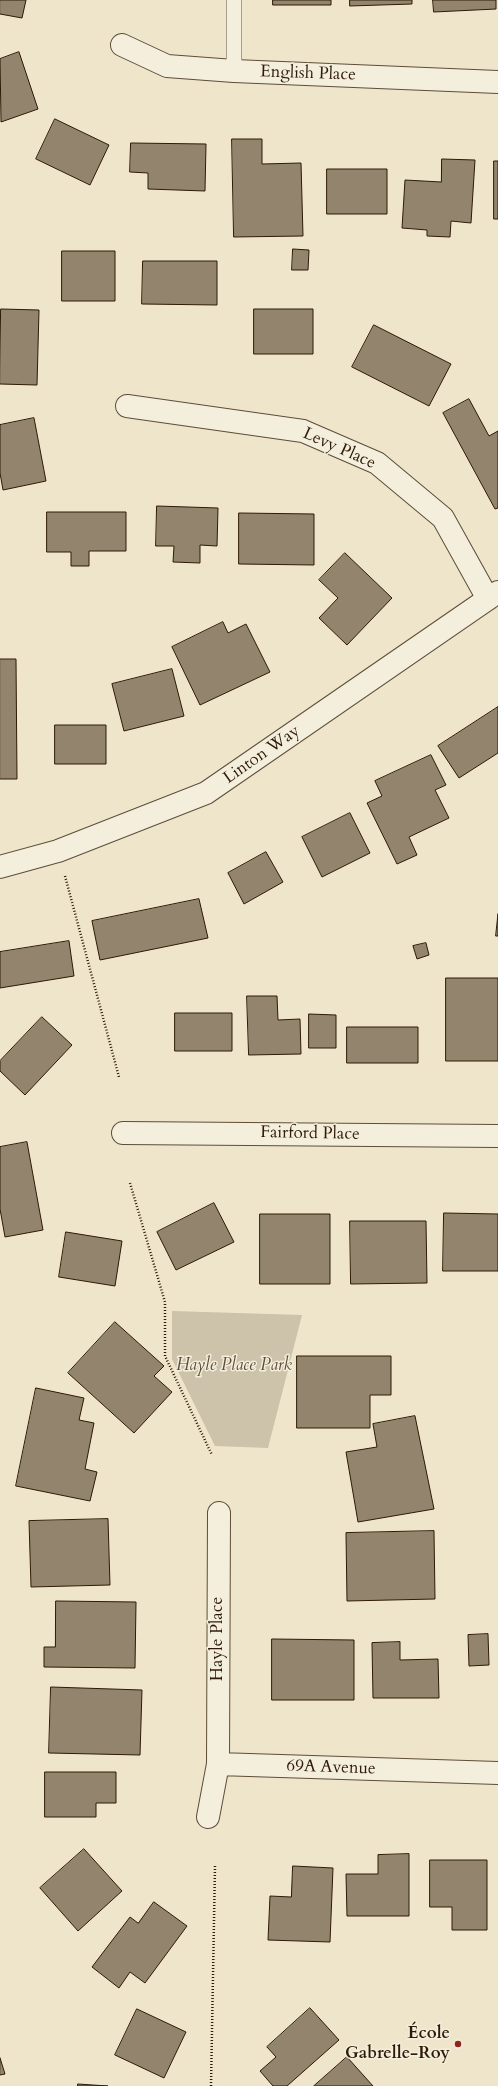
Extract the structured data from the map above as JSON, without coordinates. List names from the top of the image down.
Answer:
{
  "streets": {
    "street": [
      "English Place",
      "Levy Place",
      "Linton Way",
      "Fairford Place",
      "Hayle Place",
      "69A Avenue"
    ]
  },
  "crossings": [
    ["Levy Place", "Linton Way"],
    ["Hayle Place", "69A Avenue"]
  ],
  "parks": ["Hayle Place Park"],
  "places": ["École Gabrelle-Roy"]
}
